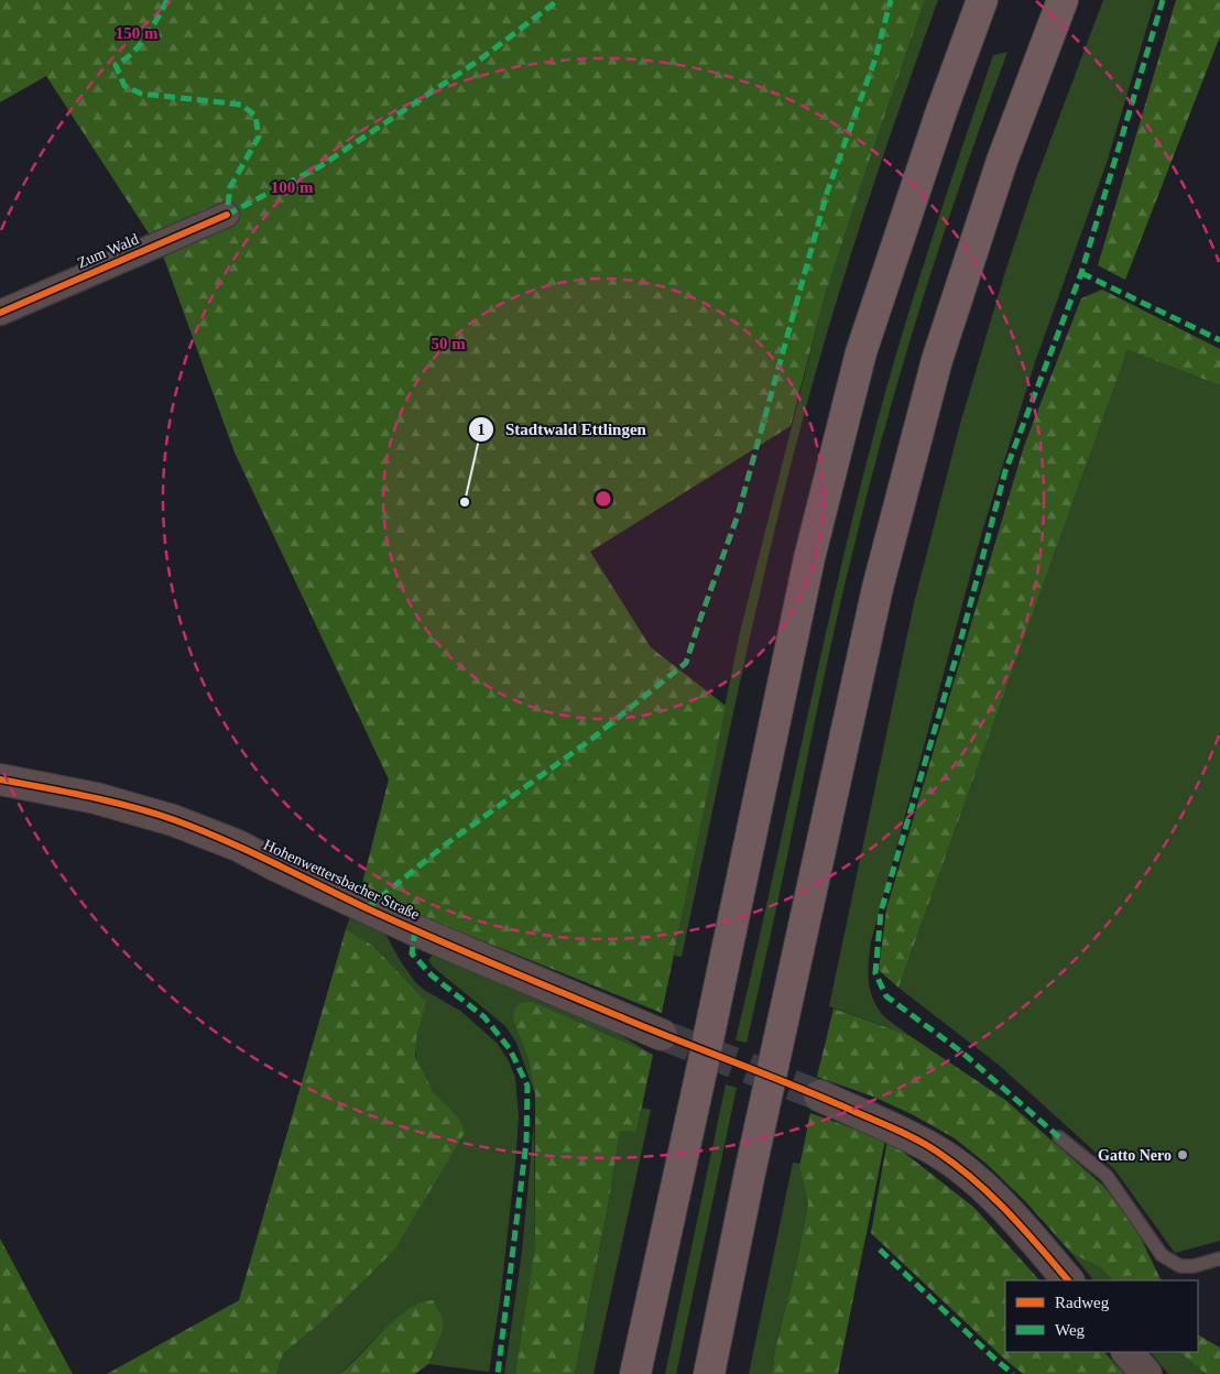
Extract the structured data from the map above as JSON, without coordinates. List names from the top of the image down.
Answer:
{
  "streets": {
    "street": ["Zum Wald", "Hohenwettersbacher Straße"]
  },
  "places": ["Stadtwald Ettlingen", "Gatto Nero"],
  "legend": ["Radweg", "Weg"],
  "rings": ["150 m", "100 m", "50 m"]
}
